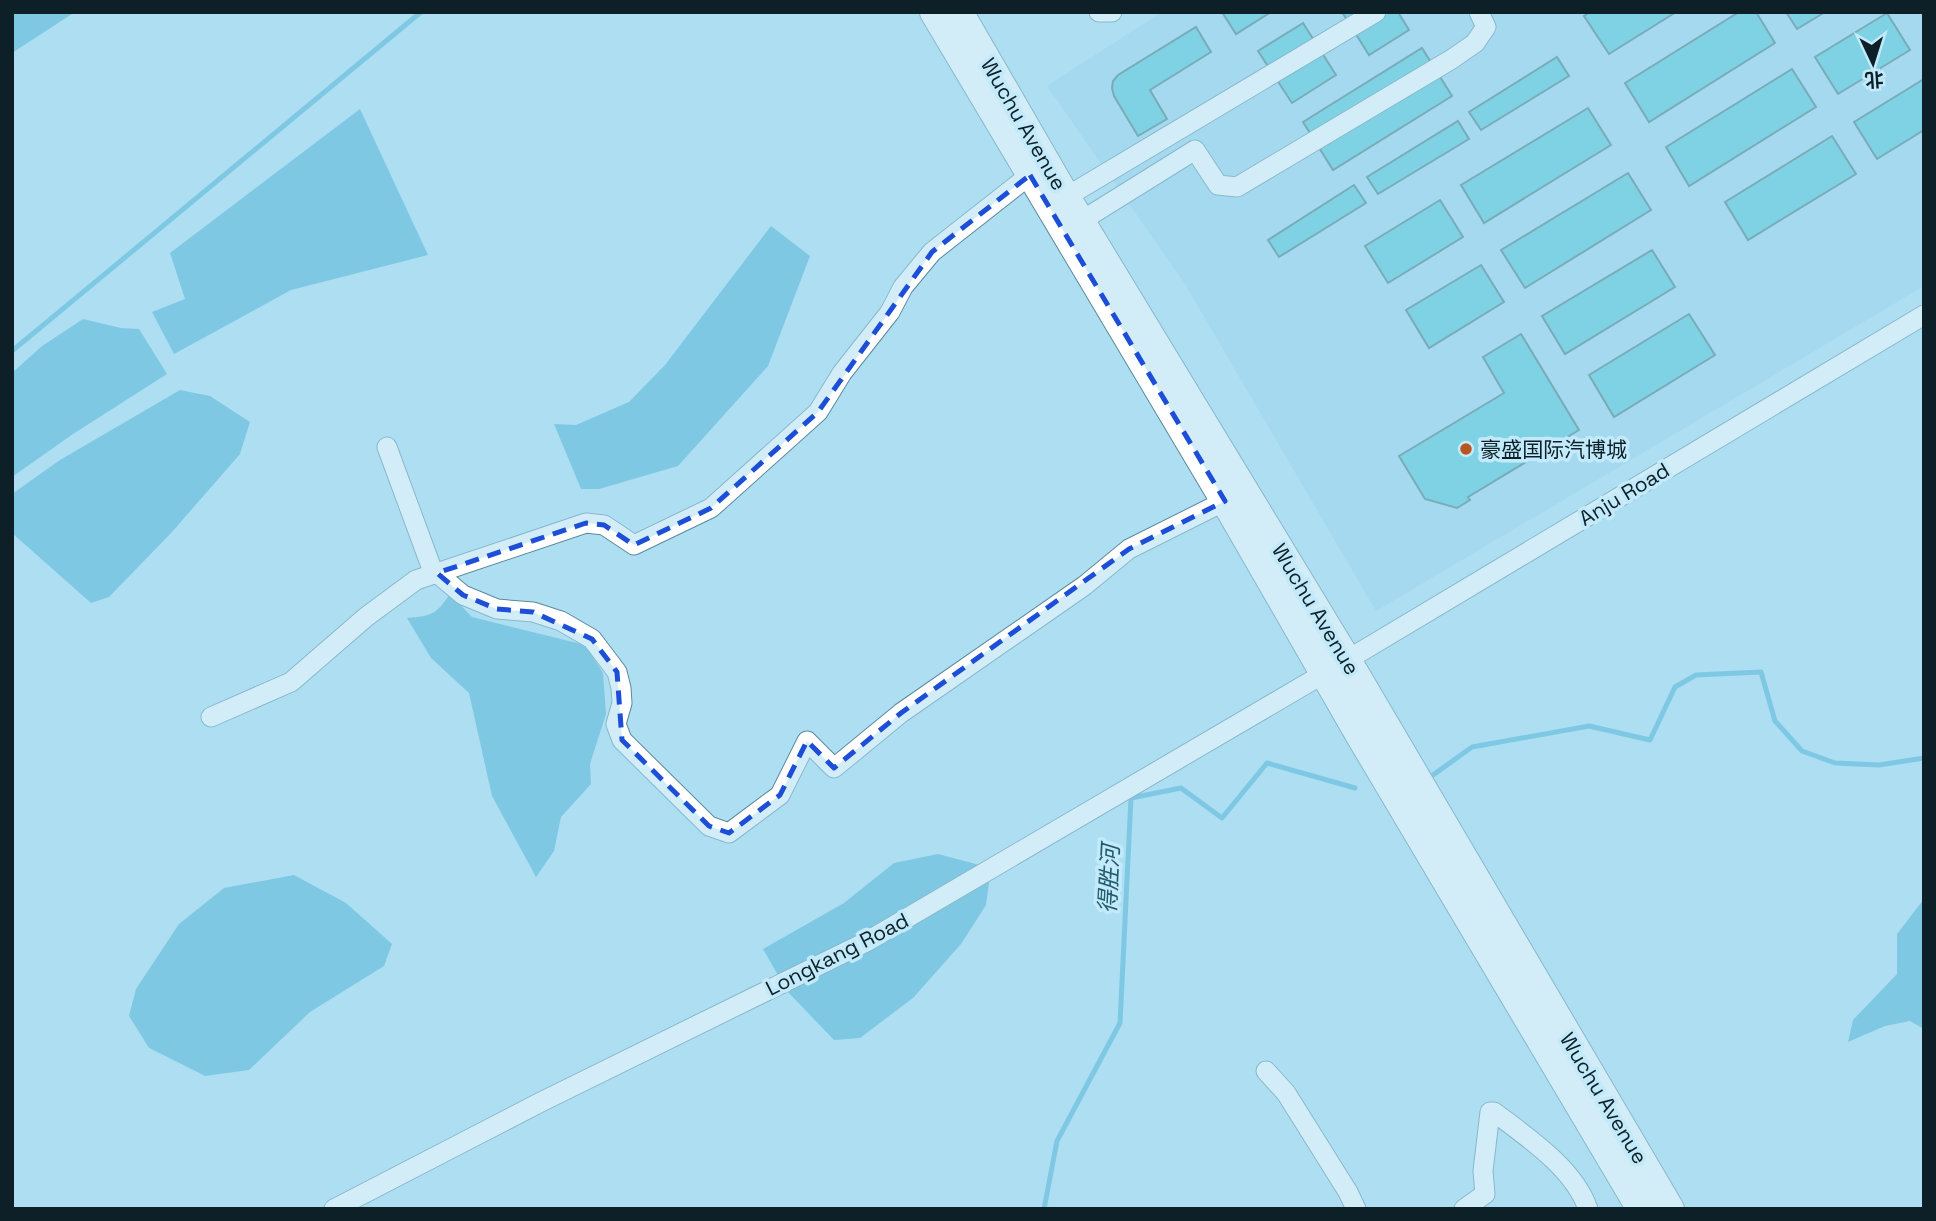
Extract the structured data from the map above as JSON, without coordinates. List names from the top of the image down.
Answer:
{
  "streets": {
    "highway": ["Wuchu Avenue"],
    "street": ["Anju Road", "Longkang Road"]
  },
  "crossings": [
    ["Wuchu Avenue", "Anju Road"],
    ["Wuchu Avenue", "Longkang Road"],
    ["Anju Road", "Longkang Road"]
  ],
  "water": ["得胜河"],
  "places": ["豪盛国际汽博城"],
  "north": "bottom"
}
